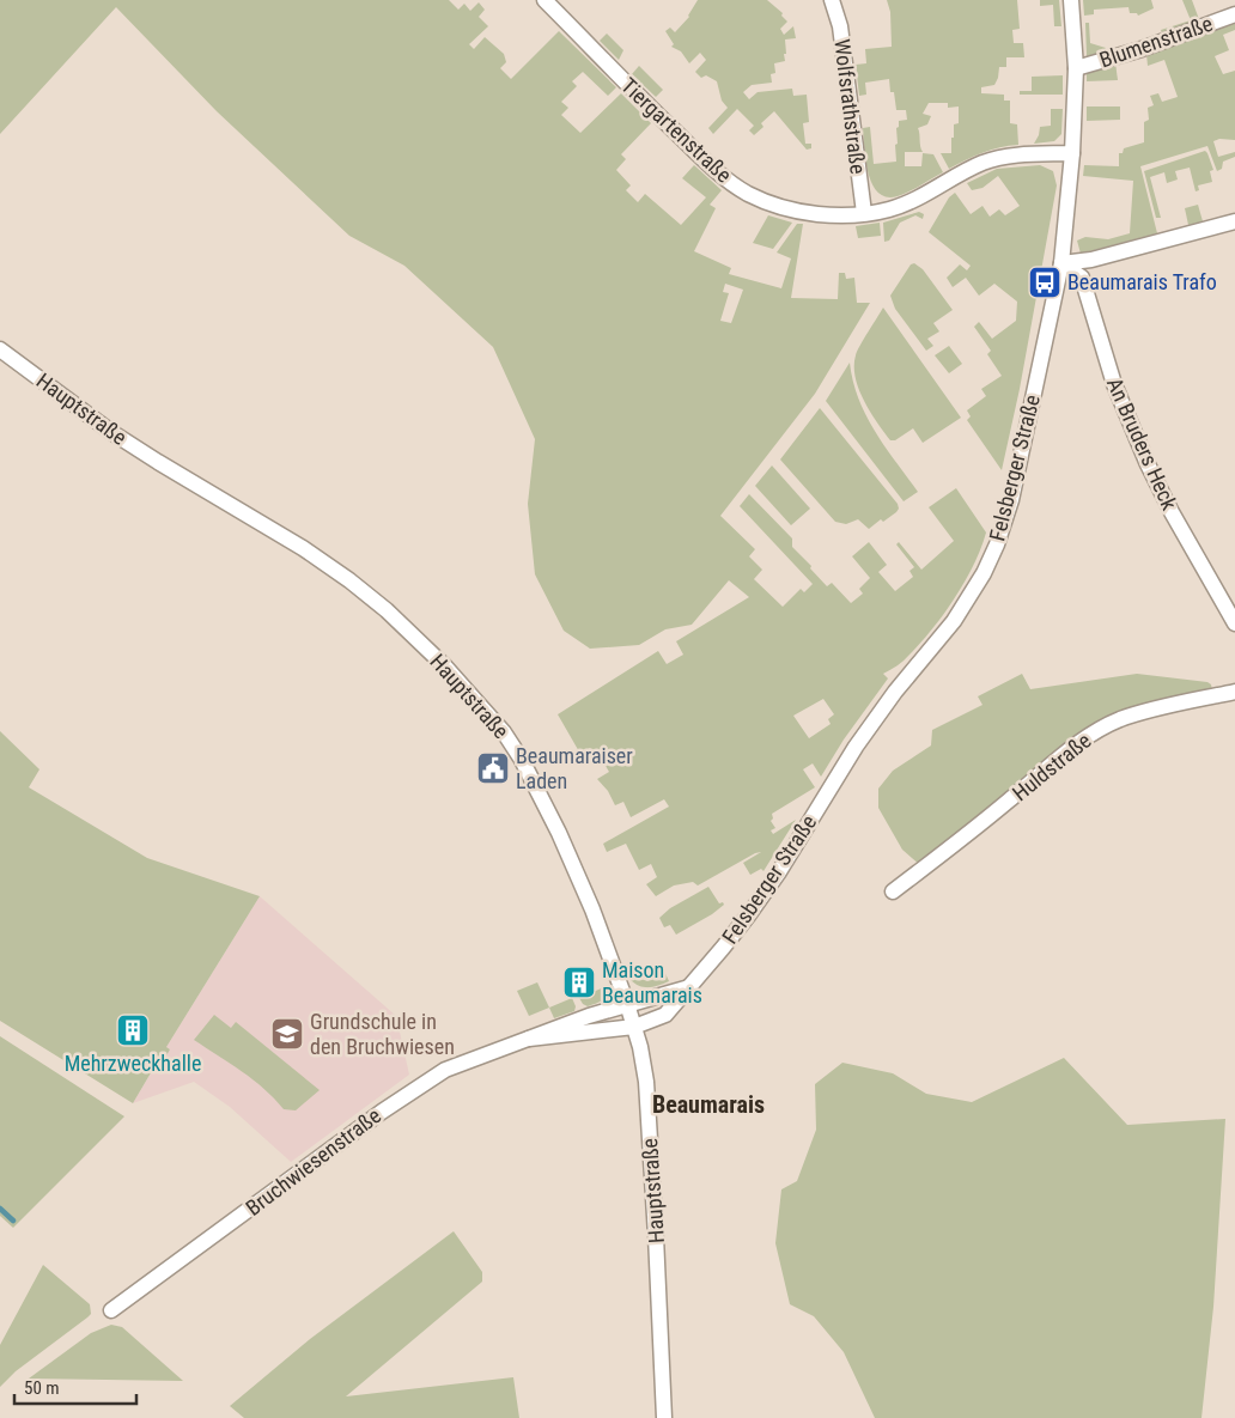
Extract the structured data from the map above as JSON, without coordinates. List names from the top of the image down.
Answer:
{
  "streets": {
    "street": [
      "Blumenstraße",
      "Wolfsrathstraße",
      "Tiergartenstraße",
      "Hauptstraße",
      "An Bruders Heck",
      "Felsberger Straße",
      "Huldstraße",
      "Bruchwiesenstraße"
    ]
  },
  "crossings": [
    ["Blumenstraße", "Felsberger Straße"],
    ["Wolfsrathstraße", "Tiergartenstraße"],
    ["Tiergartenstraße", "Felsberger Straße"],
    ["Hauptstraße", "Felsberger Straße"],
    ["Hauptstraße", "Bruchwiesenstraße"],
    ["An Bruders Heck", "Felsberger Straße"],
    ["Felsberger Straße", "Bruchwiesenstraße"]
  ],
  "districts": ["Beaumarais"],
  "places": {
    "bus stop": ["Beaumarais Trafo"],
    "public building": ["Beaumaraiser Laden"],
    "building": ["Maison Beaumarais", "Mehrzweckhalle"],
    "school or university": ["Grundschule in den Bruchwiesen"]
  },
  "scale_bar": "50 m"
}
